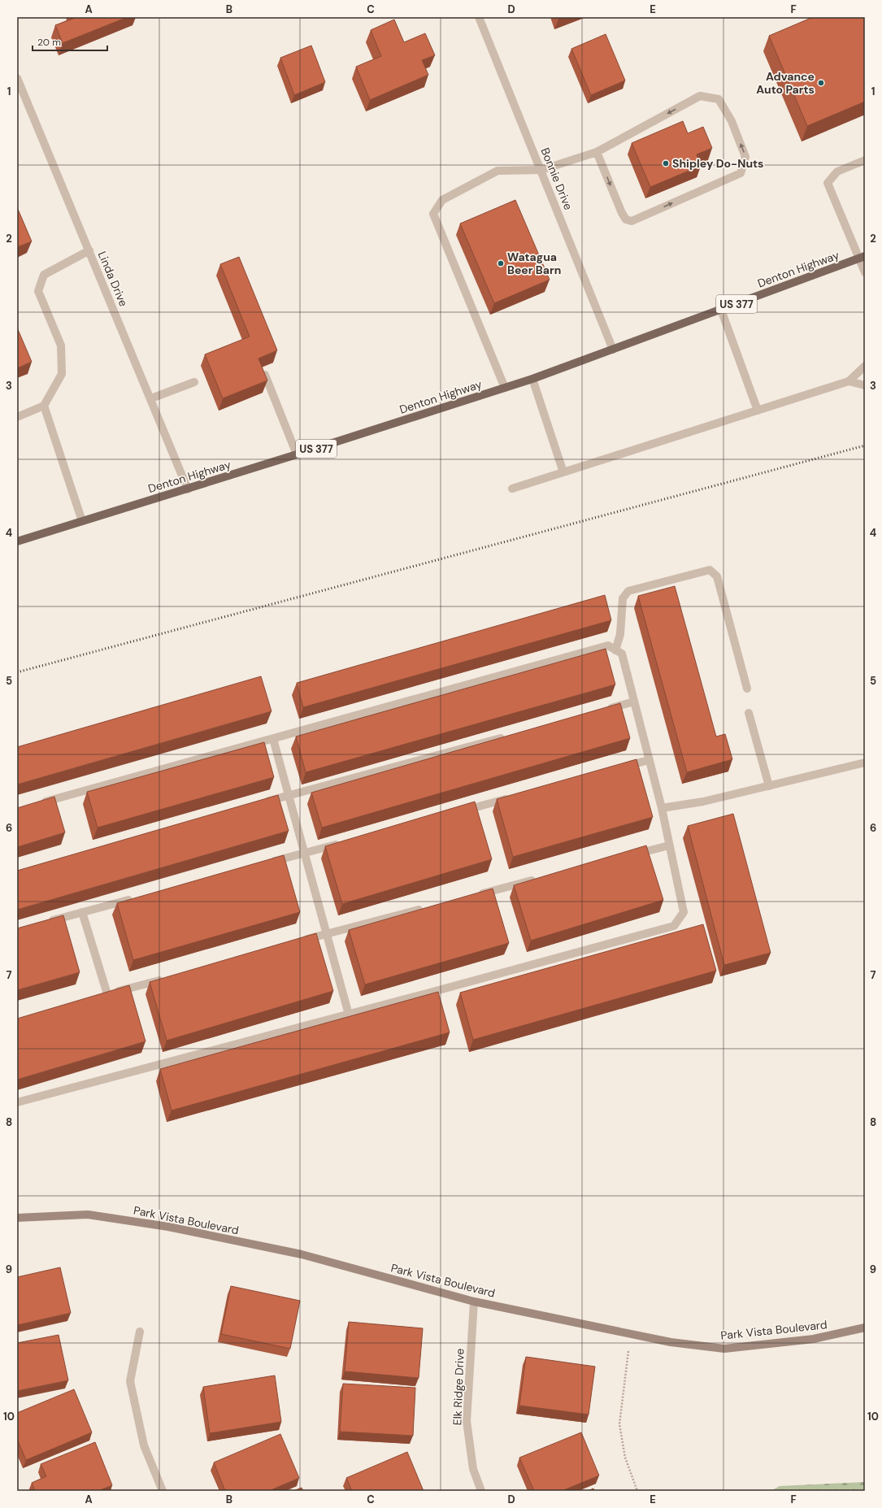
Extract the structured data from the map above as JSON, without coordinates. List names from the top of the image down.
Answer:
{
  "streets": {
    "main road": ["Denton Highway", "US 377"],
    "street": [
      "Bonnie Drive",
      "Linda Drive",
      "Park Vista Boulevard",
      "Elk Ridge Drive"
    ]
  },
  "crossings": [
    ["Bonnie Drive", "Denton Highway"],
    ["Denton Highway", "Linda Drive"],
    ["Park Vista Boulevard", "Elk Ridge Drive"]
  ],
  "places": ["Advance Auto Parts", "Shipley Do-Nuts", "Watagua Beer Barn"],
  "scale_bar": "20 m",
  "grid": {
    "columns": [
      "A",
      "B",
      "C",
      "D",
      "E",
      "F"
    ],
    "rows": [
      "1",
      "2",
      "3",
      "4",
      "5",
      "6",
      "7",
      "8",
      "9",
      "10"
    ]
  }
}
